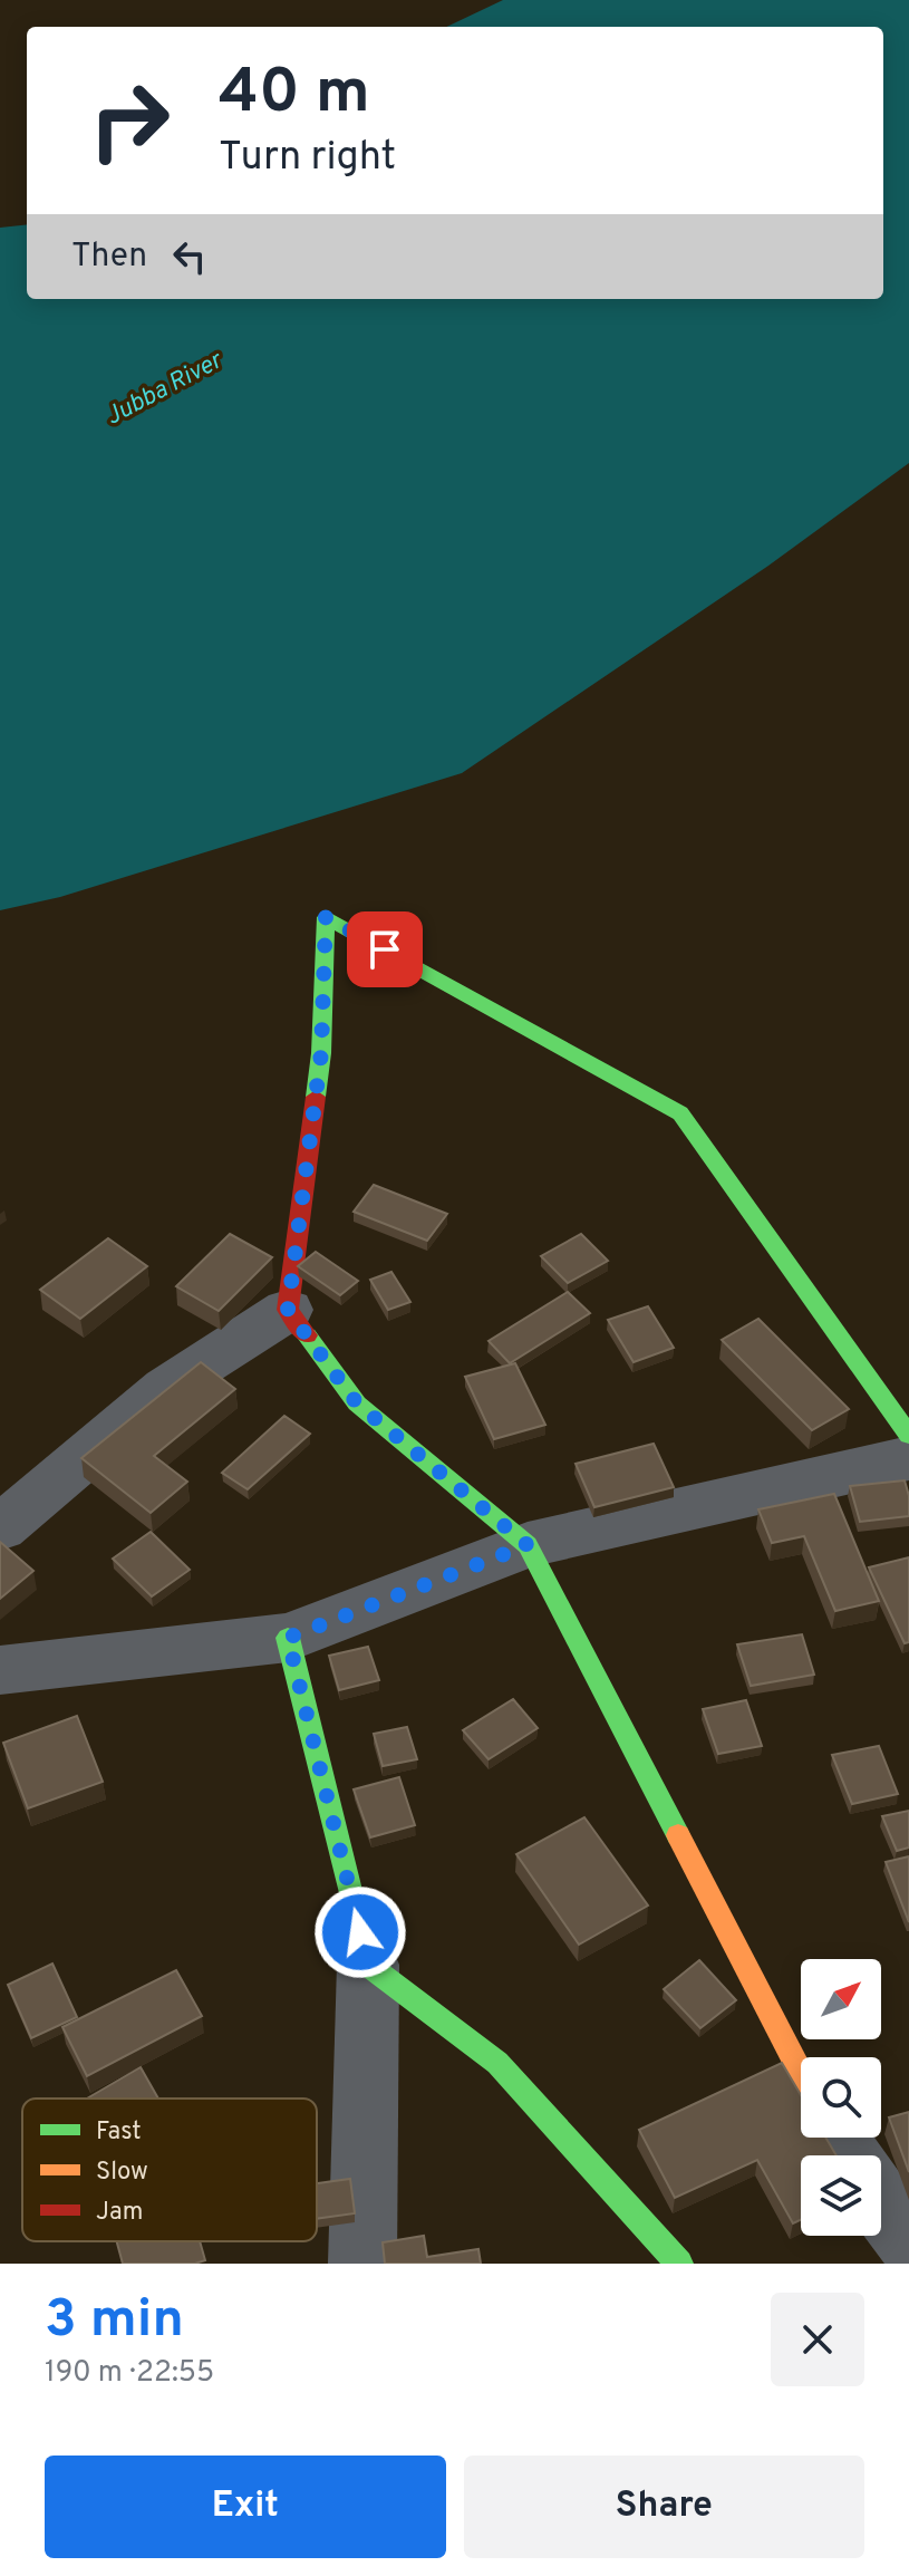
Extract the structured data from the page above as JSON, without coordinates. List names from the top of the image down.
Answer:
{
  "water": ["Jubba River"],
  "legend": ["Fast", "Slow", "Jam"],
  "north": "top right",
  "page": {
    "turn": ["40 m", "Turn right"],
    "then": "Then",
    "heading": ["3 min", "190 m · 22:55"],
    "buttons": ["Exit", "Share"]
  }
}
